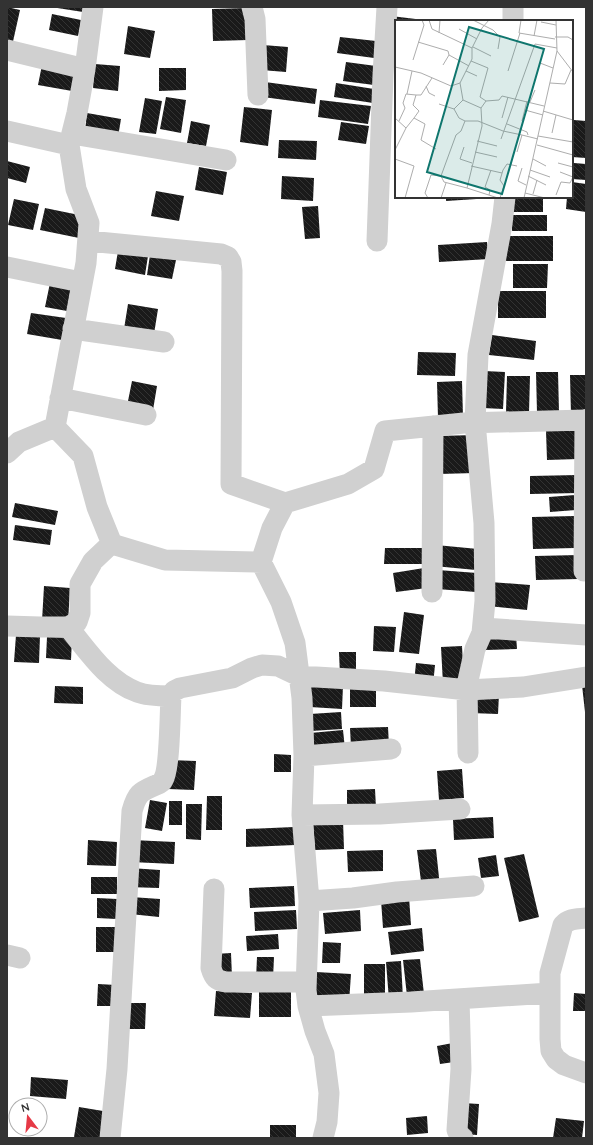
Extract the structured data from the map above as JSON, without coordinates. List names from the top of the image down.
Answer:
{
  "north": "top"
}
